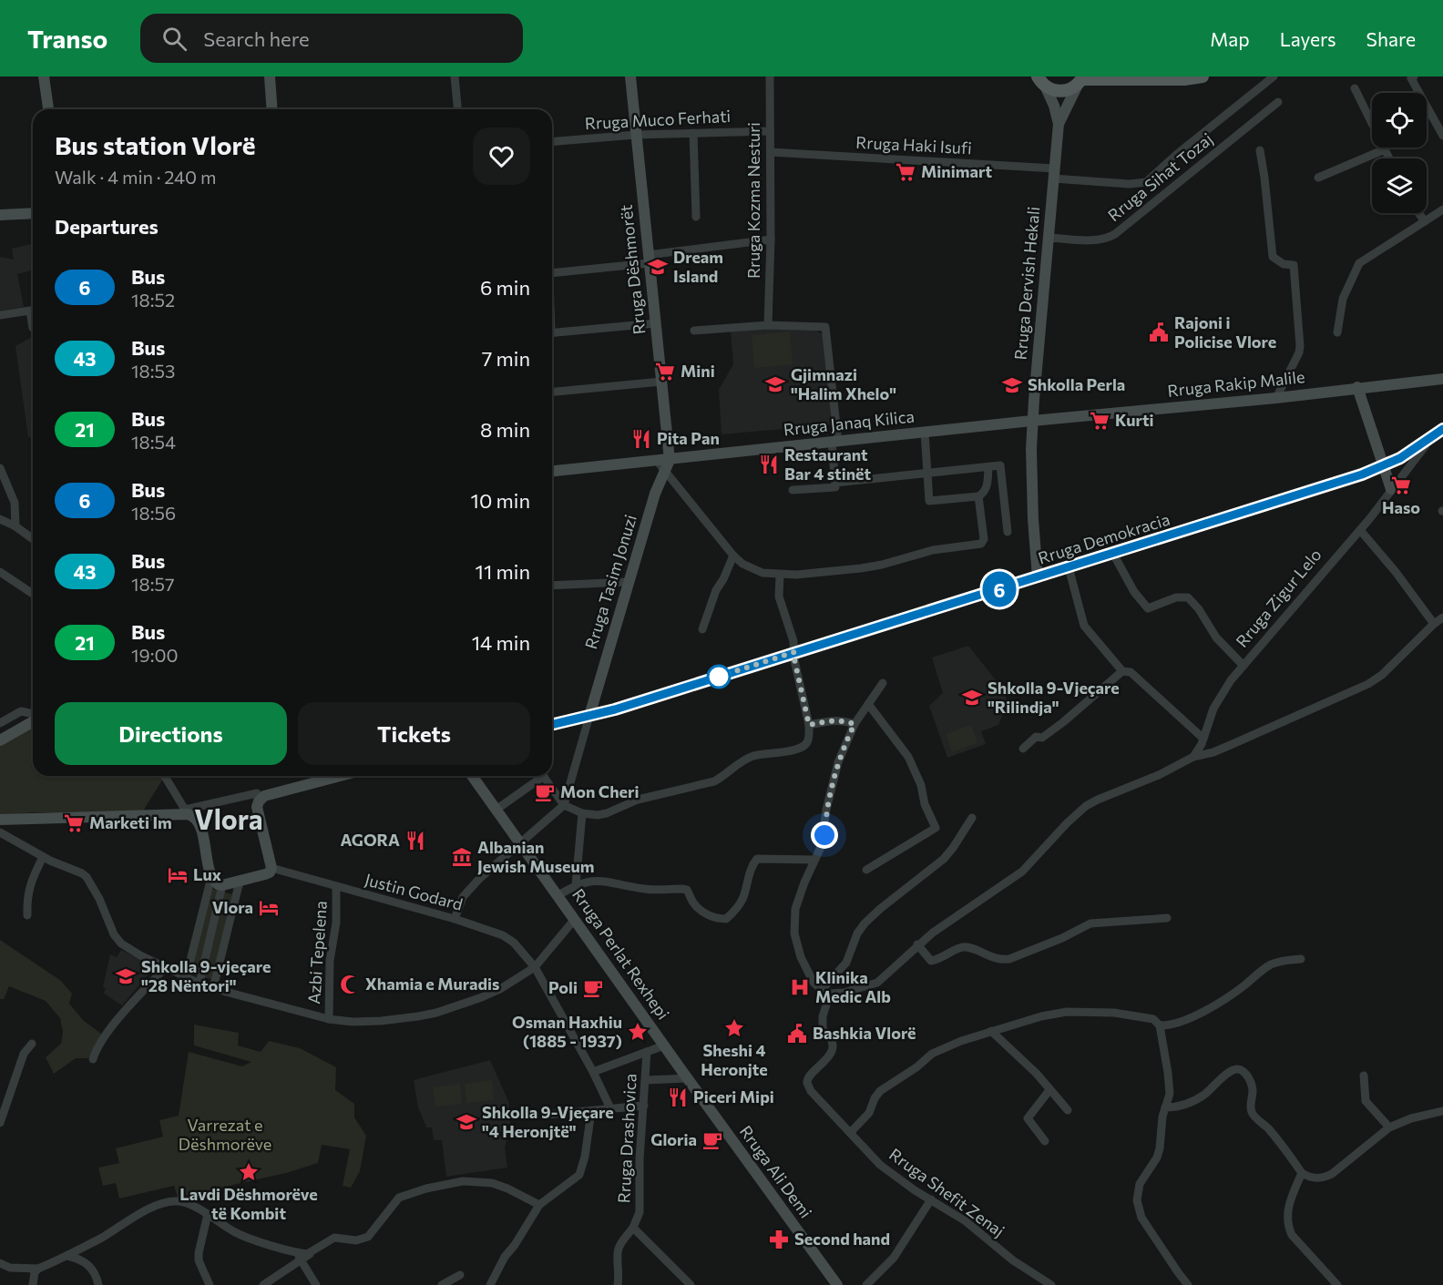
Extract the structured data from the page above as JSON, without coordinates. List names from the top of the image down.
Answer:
{
  "streets": {
    "main road": [
      "Rruga Dëshmorët",
      "Rruga Dervish Hekali",
      "Rruga Rakip Malile",
      "Rruga Janaq Kilica",
      "Rruga Demokracia",
      "Rruga Tasim Jonuzi",
      "Rruga Perlat Rexhepi",
      "Rruga Ali Demi"
    ],
    "street": [
      "Rruga Muco Ferhati",
      "Rruga Haki Isufi",
      "Rruga Sihat Tozaj",
      "Rruga Kozma Nesturi",
      "Rruga Zigur Lelo",
      "Justin Godard",
      "Azbi Tepelena",
      "Rruga Drashovica",
      "Rruga Shefit Zenaj"
    ]
  },
  "crossings": [
    ["Rruga Muco Ferhati", "Rruga Kozma Nesturi"],
    ["Rruga Muco Ferhati", "Rruga Dëshmorët"],
    ["Rruga Haki Isufi", "Rruga Kozma Nesturi"],
    ["Rruga Haki Isufi", "Rruga Dervish Hekali"],
    ["Rruga Sihat Tozaj", "Rruga Dervish Hekali"],
    ["Rruga Dëshmorët", "Rruga Janaq Kilica"],
    ["Rruga Dëshmorët", "Rruga Tasim Jonuzi"],
    ["Rruga Dervish Hekali", "Rruga Rakip Malile"],
    ["Rruga Dervish Hekali", "Rruga Janaq Kilica"],
    ["Rruga Dervish Hekali", "Rruga Demokracia"],
    ["Rruga Rakip Malile", "Rruga Janaq Kilica"],
    ["Rruga Janaq Kilica", "Rruga Tasim Jonuzi"],
    ["Rruga Demokracia", "Rruga Tasim Jonuzi"],
    ["Rruga Demokracia", "Rruga Zigur Lelo"],
    ["Justin Godard", "Azbi Tepelena"],
    ["Rruga Perlat Rexhepi", "Rruga Drashovica"],
    ["Rruga Perlat Rexhepi", "Rruga Ali Demi"]
  ],
  "districts": ["Vlora"],
  "parks": ["Varrezat e Dëshmorëve"],
  "places": {
    "supermarket": [
      "Minimart",
      "Mini",
      "Kurti",
      "Haso",
      "Marketi Im"
    ],
    "school or university": [
      "Dream Island",
      "Gjimnazi \"Halim Xhelo\"",
      "Shkolla Perla",
      "Shkolla 9-Vjeçare \"Rilindja\"",
      "Shkolla 9-vjeçare \"28 Nëntori\"",
      "Shkolla 9-Vjeçare \"4 Heronjtë\""
    ],
    "public building": ["Rajoni i Policise Vlore", "Bashkia Vlorë"],
    "restaurant": [
      "Pita Pan",
      "Restaurant Bar 4 stinët",
      "AGORA",
      "Piceri Mipi"
    ],
    "cafe": ["Mon Cheri", "Poli", "Gloria"],
    "museum": ["Albanian Jewish Museum"],
    "hotel": ["Lux", "Vlora"],
    "mosque": ["Xhamia e Muradis"],
    "hospital": ["Klinika Medic Alb"],
    "place": ["Sheshi 4 Heronjte", "Osman Haxhiu (1885 - 1937)", "Lavdi Dëshmorëve të Kombit"],
    "pharmacy": ["Second hand"]
  },
  "lines": ["bus line 6"],
  "page": {
    "header": "Transo",
    "search": "Search here",
    "nav": ["Map", "Layers", "Share"],
    "on_map": "6",
    "heading": [
      ["Bus station Vlorë", "Walk · 4 min · 240 m"],
      "Departures"
    ],
    "list": [
      {
        "mark": "6",
        "name": "Bus",
        "note": "18:52",
        "value": "6 min"
      },
      {
        "mark": "43",
        "name": "Bus",
        "note": "18:53",
        "value": "7 min"
      },
      {
        "mark": "21",
        "name": "Bus",
        "note": "18:54",
        "value": "8 min"
      },
      {
        "mark": "6",
        "name": "Bus",
        "note": "18:56",
        "value": "10 min"
      },
      {
        "mark": "43",
        "name": "Bus",
        "note": "18:57",
        "value": "11 min"
      },
      {
        "mark": "21",
        "name": "Bus",
        "note": "19:00",
        "value": "14 min"
      }
    ],
    "buttons": ["Directions", "Tickets"]
  }
}
